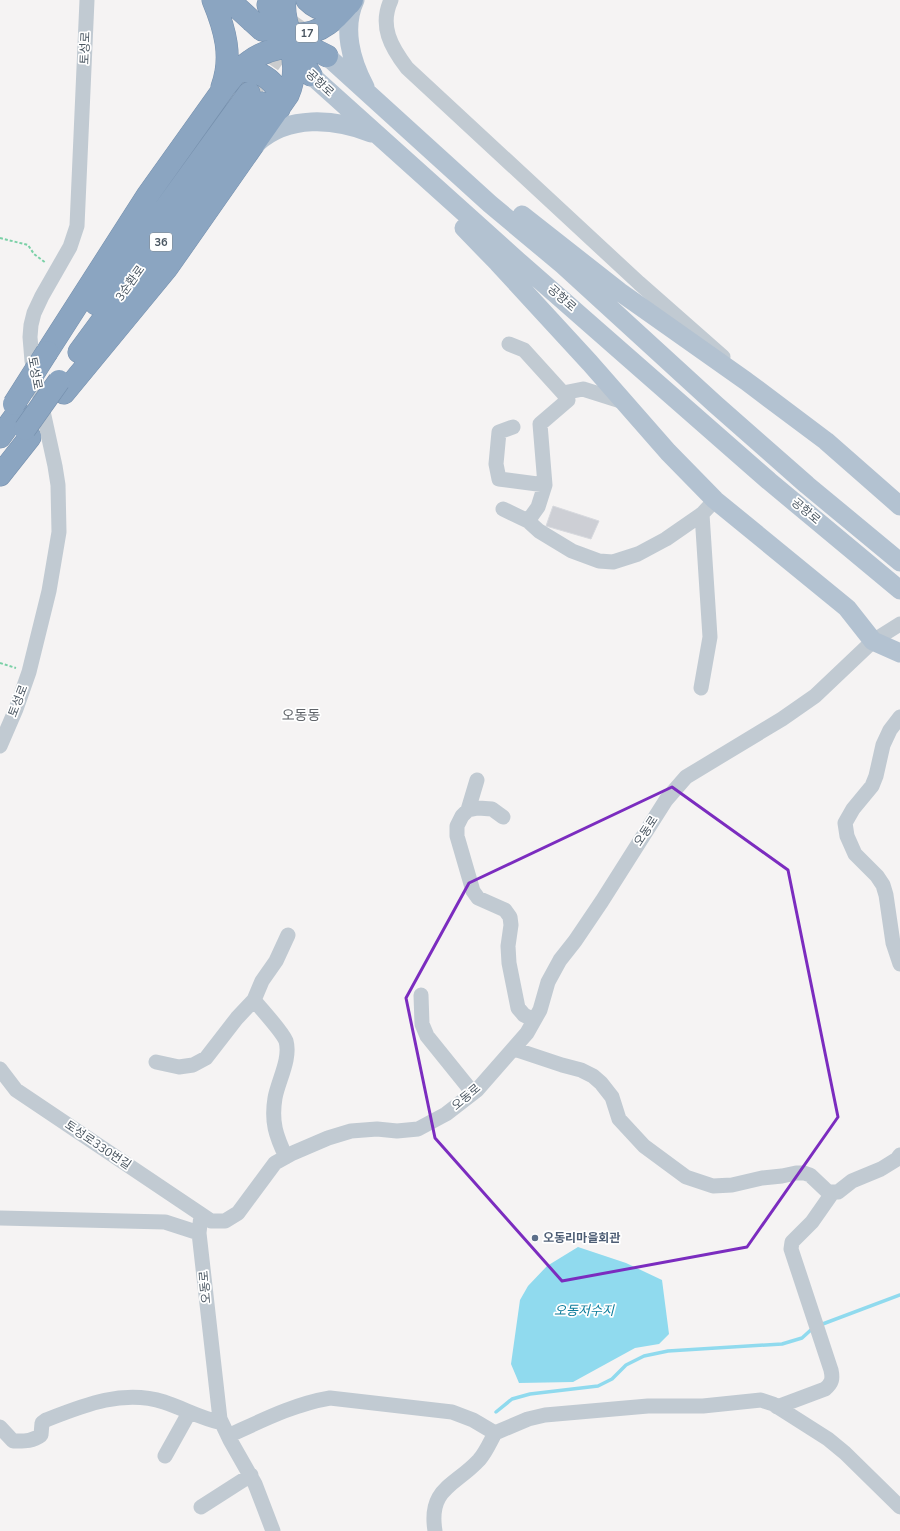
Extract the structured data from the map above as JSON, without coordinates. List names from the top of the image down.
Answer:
{
  "streets": {
    "highway": [
      "17",
      "공항로",
      "36",
      "3순환로"
    ],
    "street": ["토성로", "오동로", "토성로330번길"]
  },
  "crossings": [
    ["17", "공항로"],
    ["오동로", "토성로330번길"]
  ],
  "districts": ["오동동"],
  "water": ["오동저수지"],
  "places": ["오동리마을회관"]
}
